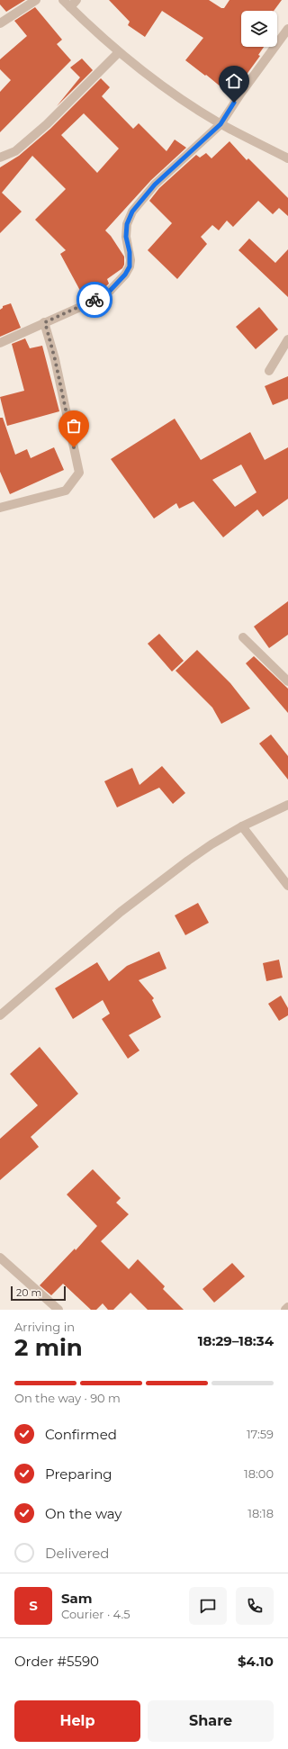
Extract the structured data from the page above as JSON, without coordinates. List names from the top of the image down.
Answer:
{
  "scale_bar": "20 m",
  "page": {
    "scale": "20 m",
    "heading": ["2 min", "Arriving in", "18:29–18:34"],
    "panel": [
      "Sam",
      "Courier · 4.5",
      "Order #5590",
      "$4.10"
    ],
    "bar": "On the way · 90 m",
    "list": [
      ["Confirmed", "17:59"],
      ["Preparing", "18:00"],
      ["On the way", "18:18"],
      "Delivered"
    ],
    "round": "S",
    "buttons": ["Help", "Share"]
  }
}
